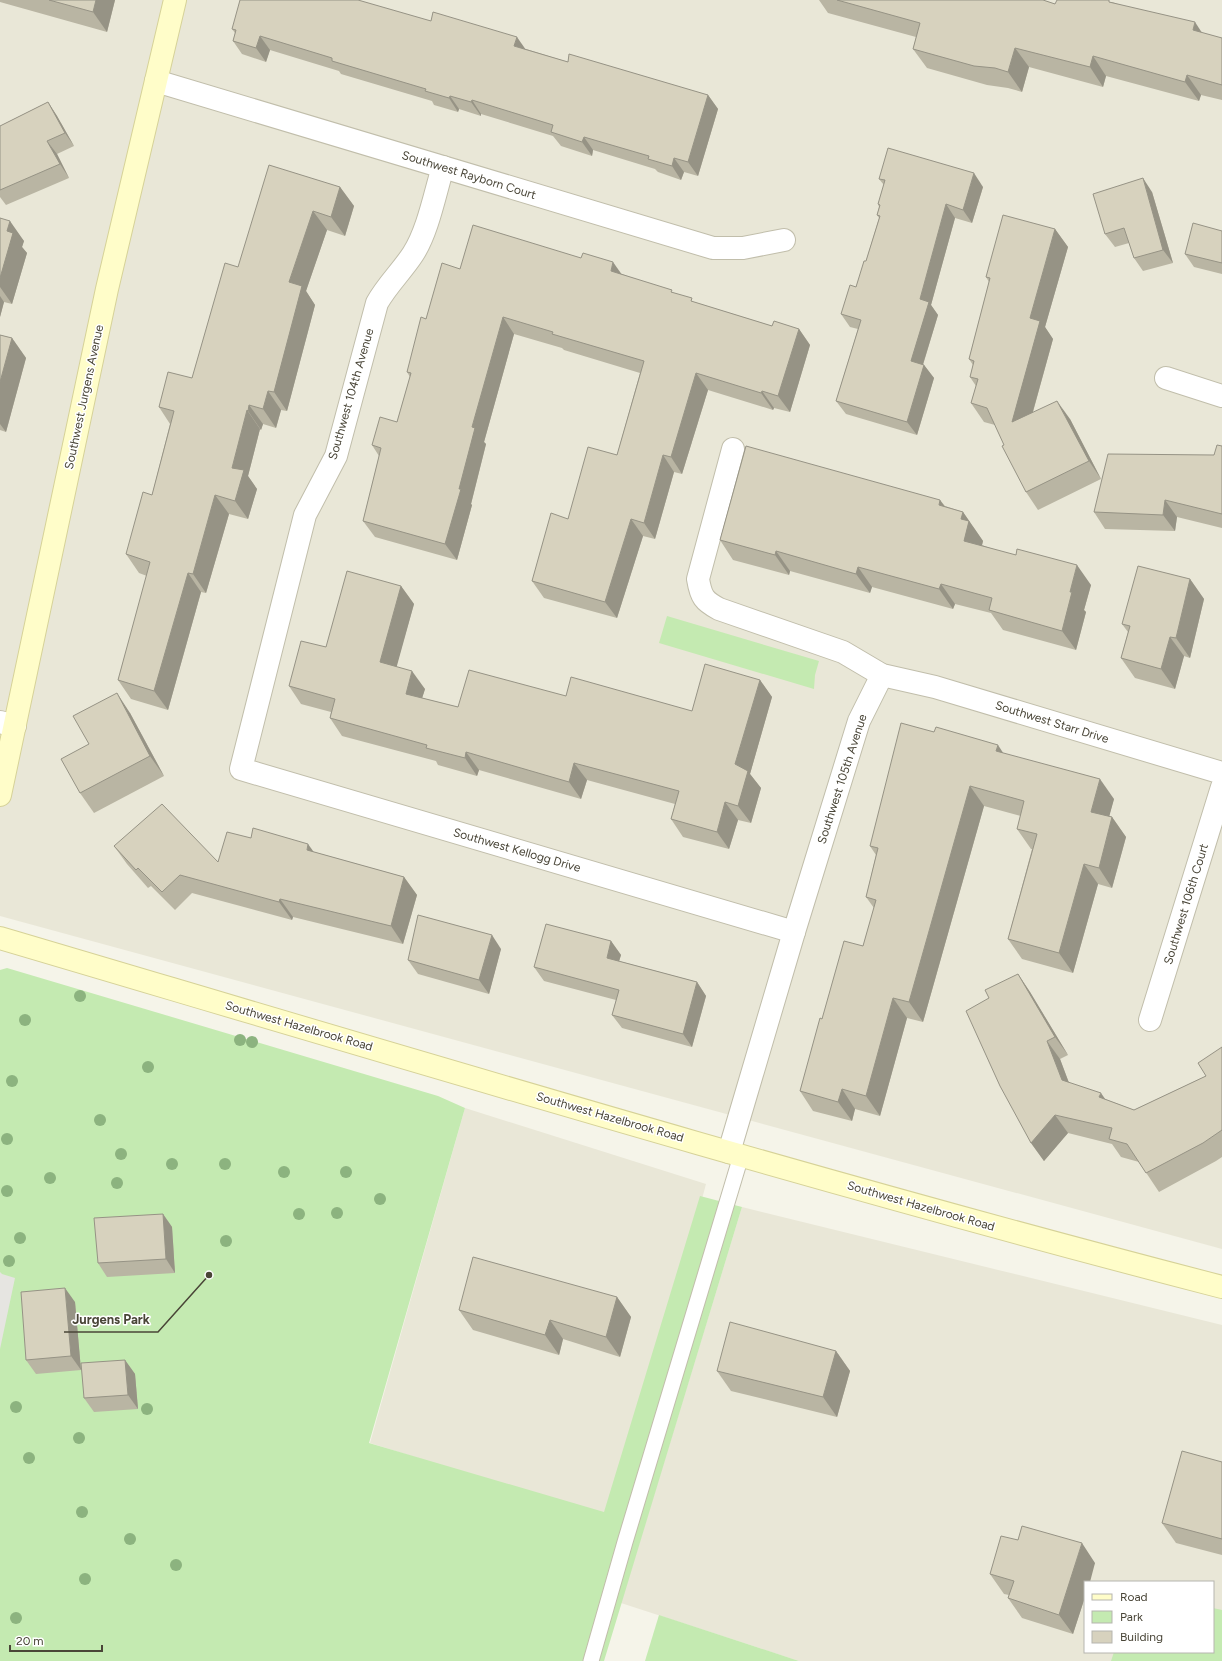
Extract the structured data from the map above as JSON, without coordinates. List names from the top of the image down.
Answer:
{
  "streets": {
    "street": [
      "Southwest Rayborn Court",
      "Southwest 104th Avenue",
      "Southwest Jurgens Avenue",
      "Southwest Starr Drive",
      "Southwest 105th Avenue",
      "Southwest Kellogg Drive",
      "Southwest 106th Court",
      "Southwest Hazelbrook Road"
    ]
  },
  "crossings": [
    ["Southwest Rayborn Court", "Southwest 104th Avenue"],
    ["Southwest Rayborn Court", "Southwest Jurgens Avenue"],
    ["Southwest 104th Avenue", "Southwest Kellogg Drive"],
    ["Southwest Starr Drive", "Southwest 105th Avenue"],
    ["Southwest 105th Avenue", "Southwest Kellogg Drive"],
    ["Southwest 105th Avenue", "Southwest Hazelbrook Road"]
  ],
  "places": ["Jurgens Park"],
  "legend": ["Road", "Park", "Building"],
  "scale_bar": "20 m"
}
